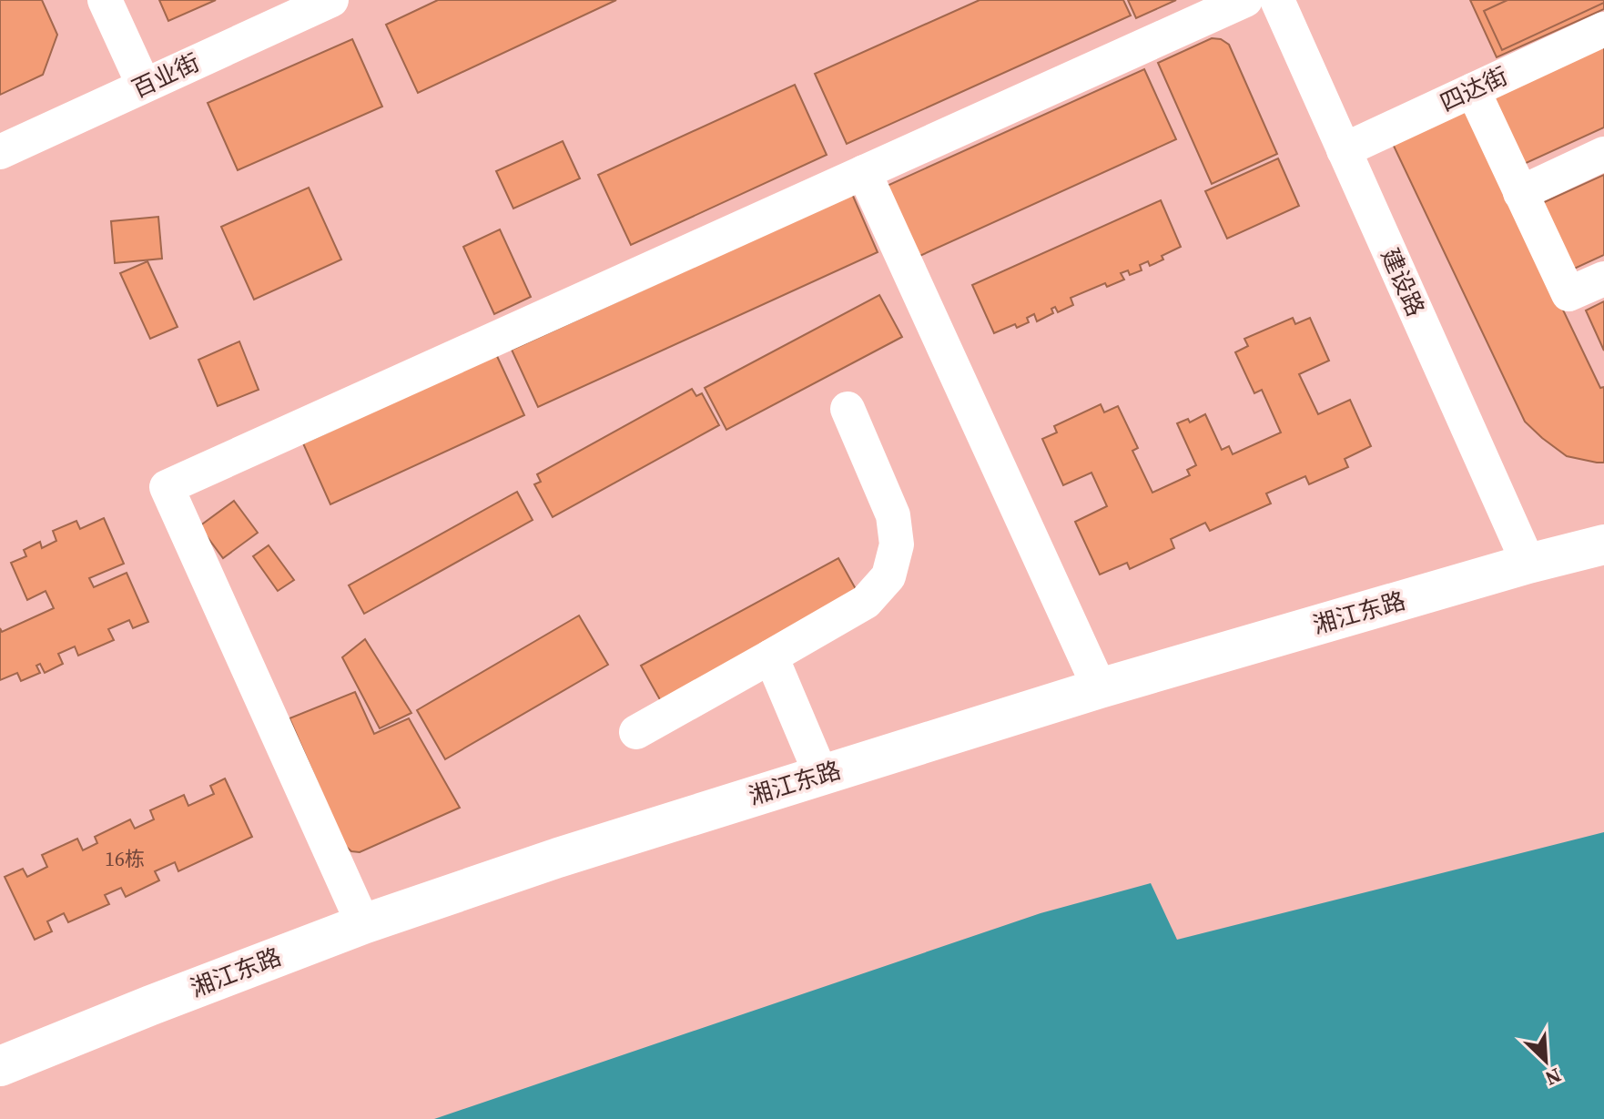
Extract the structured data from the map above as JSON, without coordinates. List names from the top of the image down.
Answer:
{
  "streets": {
    "main road": ["湘江东路"],
    "street": ["百业街", "四达街", "建设路"]
  },
  "crossings": [
    ["四达街", "建设路"],
    ["建设路", "湘江东路"]
  ],
  "house_numbers": ["16栋"],
  "north": "bottom right"
}
